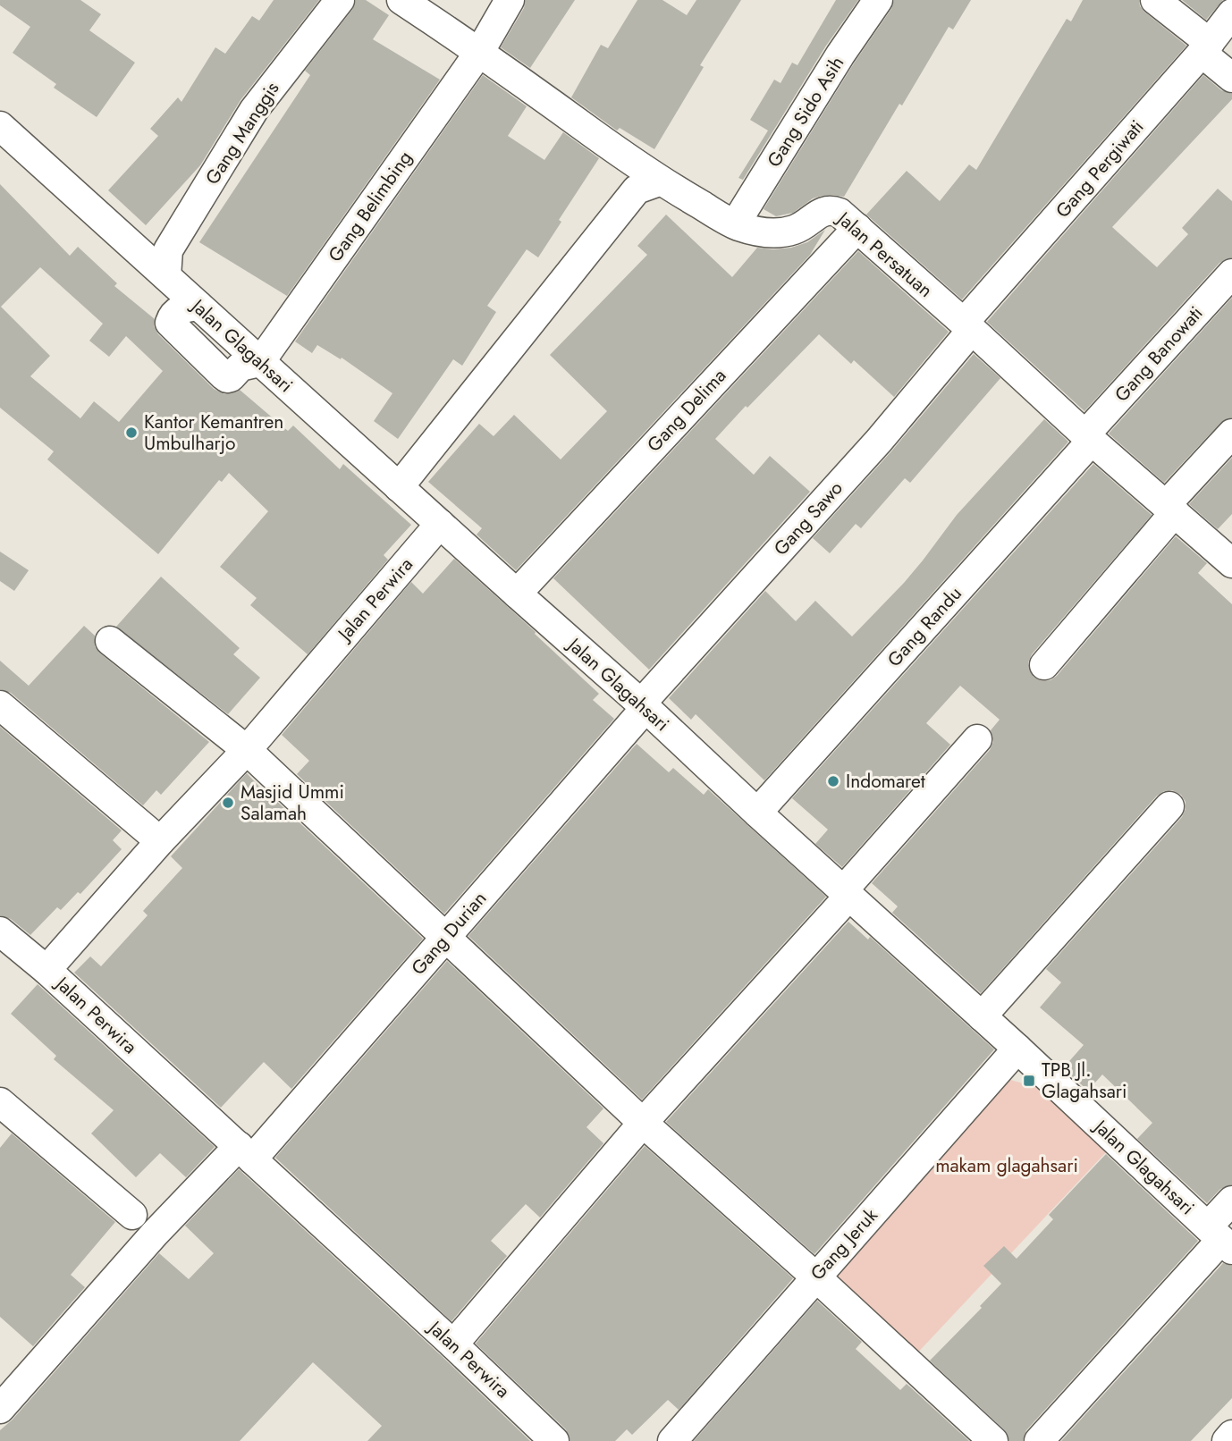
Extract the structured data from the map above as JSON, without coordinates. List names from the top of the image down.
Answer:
{
  "streets": {
    "street": [
      "Gang Sido Asih",
      "Gang Manggis",
      "Gang Pergiwati",
      "Gang Belimbing",
      "Jalan Persatuan",
      "Jalan Glagahsari",
      "Gang Banowati",
      "Gang Delima",
      "Gang Sawo",
      "Jalan Perwira",
      "Gang Randu",
      "Gang Durian",
      "Gang Jeruk"
    ]
  },
  "crossings": [
    ["Gang Sido Asih", "Jalan Persatuan"],
    ["Gang Manggis", "Jalan Glagahsari"],
    ["Gang Pergiwati", "Jalan Persatuan"],
    ["Gang Pergiwati", "Gang Sawo"],
    ["Gang Belimbing", "Jalan Persatuan"],
    ["Gang Belimbing", "Jalan Glagahsari"],
    ["Jalan Persatuan", "Gang Banowati"],
    ["Jalan Persatuan", "Gang Delima"],
    ["Jalan Persatuan", "Gang Sawo"],
    ["Jalan Persatuan", "Gang Randu"],
    ["Jalan Glagahsari", "Gang Delima"],
    ["Jalan Glagahsari", "Gang Sawo"],
    ["Jalan Glagahsari", "Jalan Perwira"],
    ["Jalan Glagahsari", "Gang Randu"],
    ["Jalan Glagahsari", "Gang Durian"],
    ["Jalan Glagahsari", "Gang Jeruk"],
    ["Gang Banowati", "Gang Randu"],
    ["Gang Sawo", "Gang Durian"],
    ["Jalan Perwira", "Gang Durian"]
  ],
  "parks": ["makam glagahsari"],
  "places": {
    "other": ["Kantor Kemantren Umbulharjo", "Indomaret", "Masjid Ummi Salamah"],
    "transit": ["TPB Jl. Glagahsari"]
  }
}
